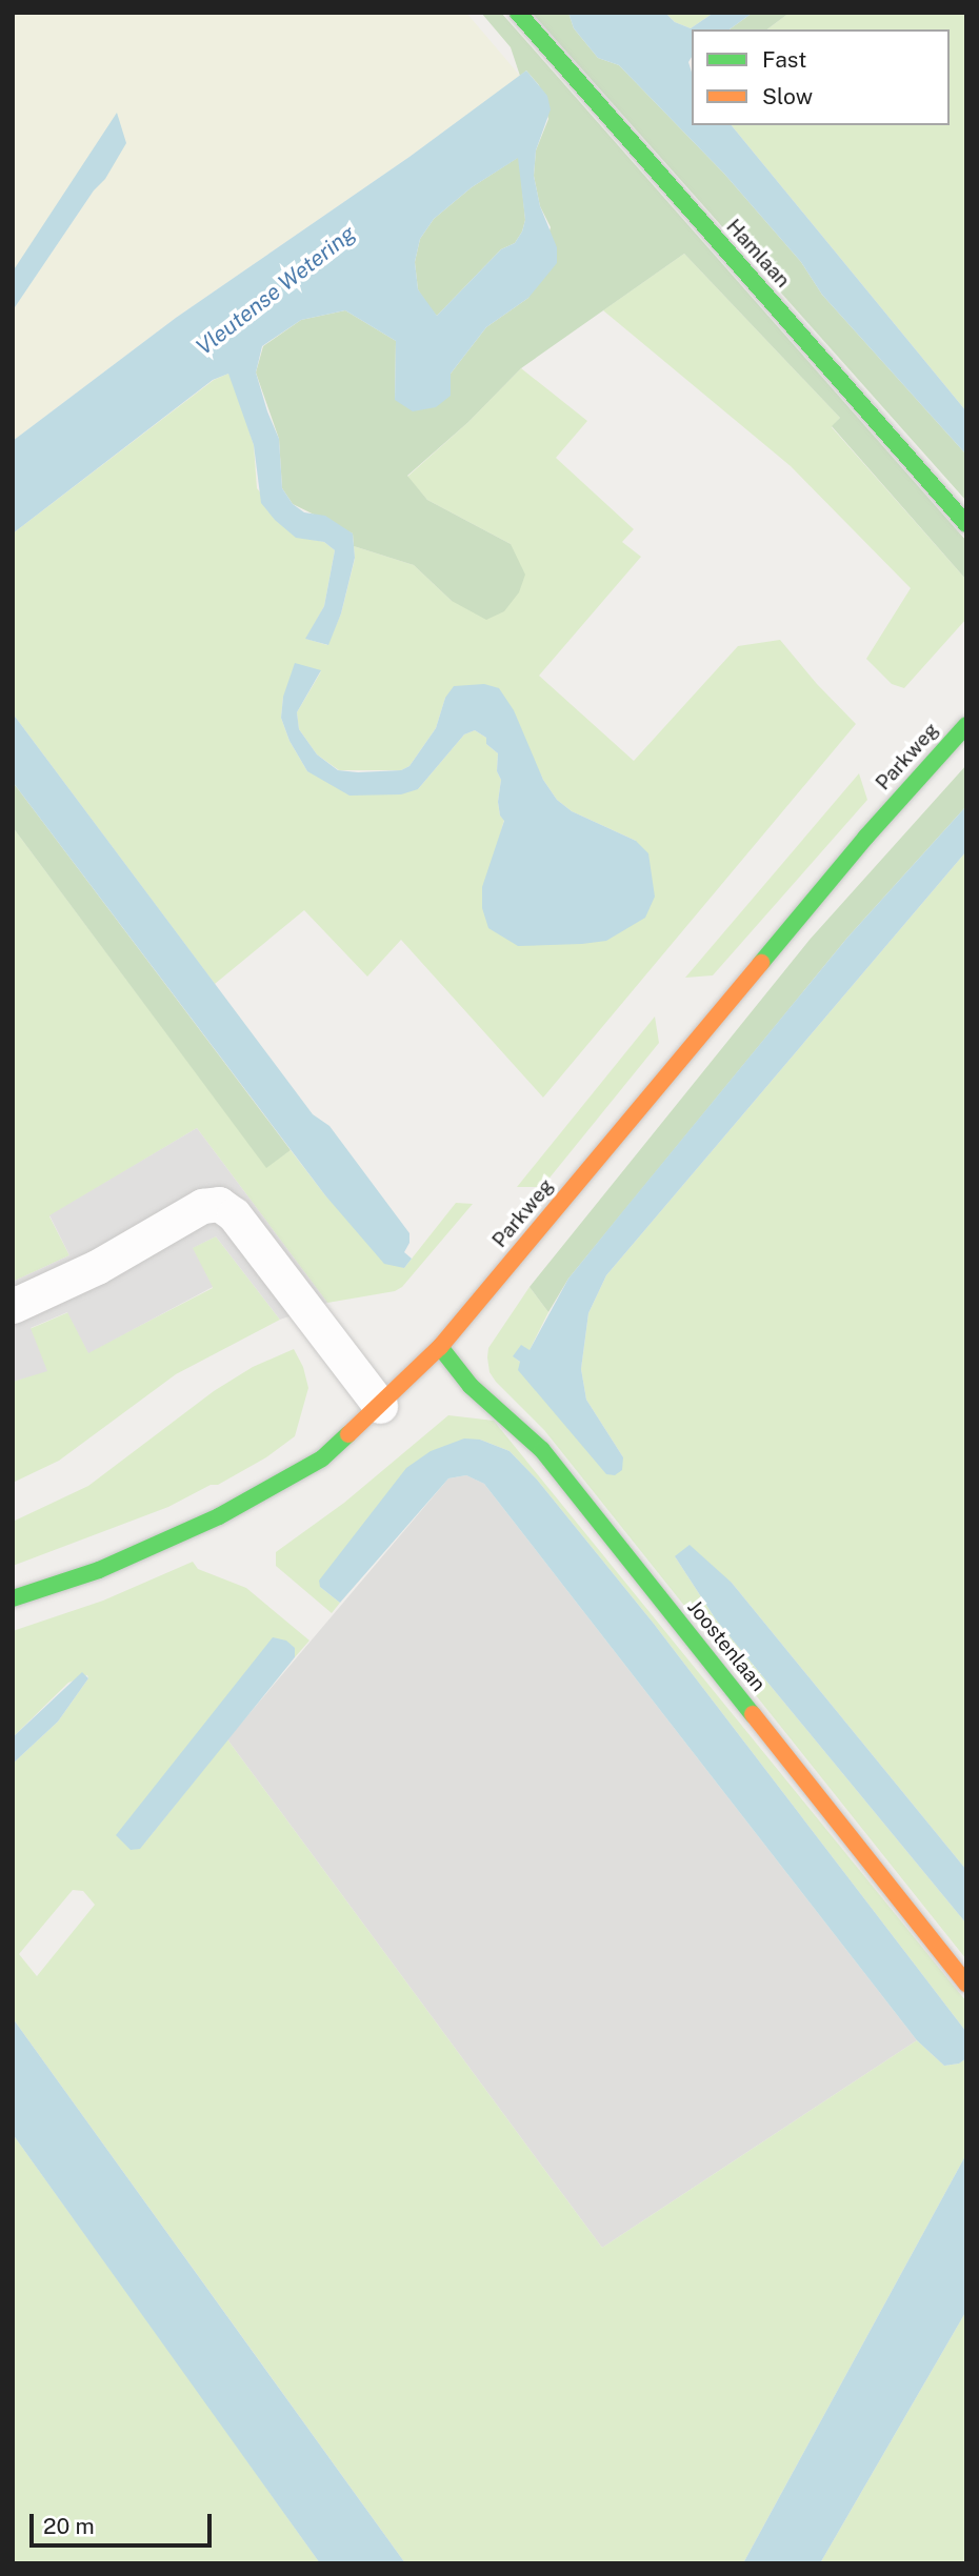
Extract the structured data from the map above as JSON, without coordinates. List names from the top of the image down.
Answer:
{
  "streets": {
    "street": ["Hamlaan", "Parkweg", "Joostenlaan"]
  },
  "crossings": [
    ["Parkweg", "Joostenlaan"]
  ],
  "water": ["Vleutense Wetering"],
  "legend": ["Fast", "Slow"],
  "scale_bar": "20 m"
}
